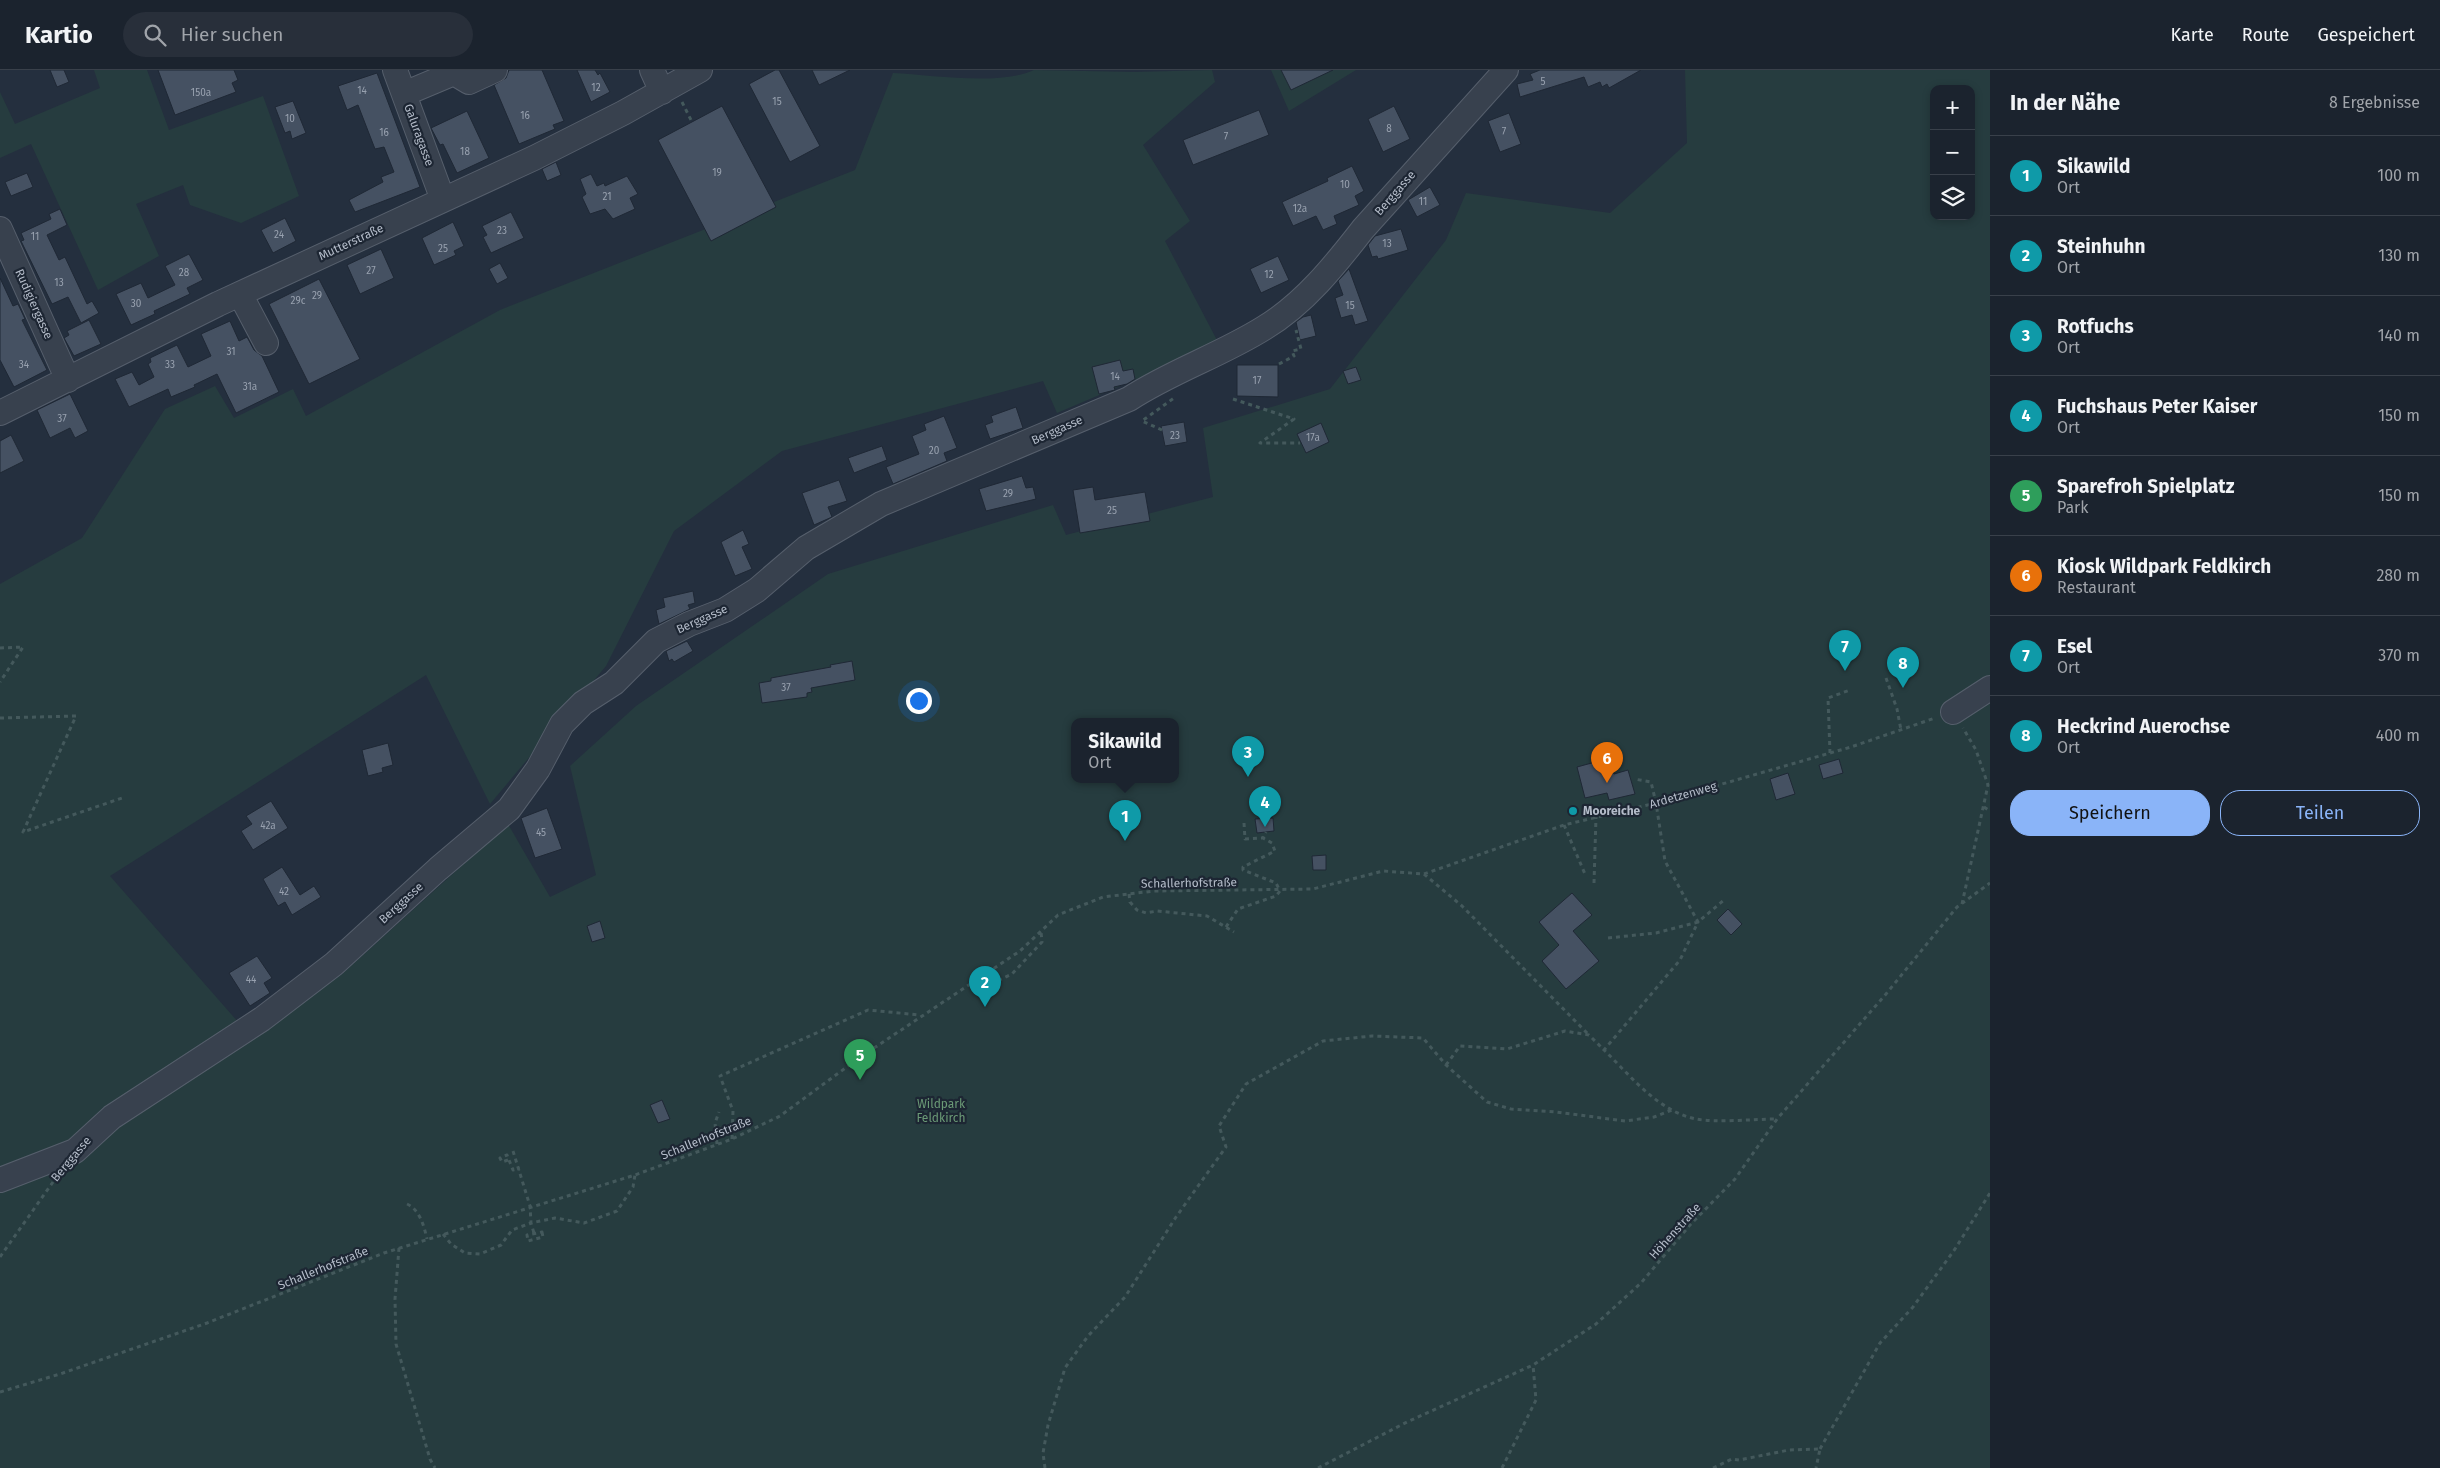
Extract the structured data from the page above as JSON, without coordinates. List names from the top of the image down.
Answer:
{
  "streets": {
    "street": [
      "Galuragasse",
      "Berggasse",
      "Mutterstraße",
      "Rudigiergasse"
    ],
    "path": ["Ardetzenweg", "Schallerhofstraße", "Höhenstraße"]
  },
  "crossings": [
    ["Galuragasse", "Mutterstraße"],
    ["Mutterstraße", "Rudigiergasse"],
    ["Ardetzenweg", "Schallerhofstraße"]
  ],
  "parks": ["Wildpark Feldkirch"],
  "places": ["Mooreiche"],
  "house_numbers": [
    "5",
    "12",
    "14",
    "150a",
    "15",
    "16",
    "10",
    "8",
    "7",
    "16",
    "7",
    "18",
    "19",
    "10",
    "21",
    "11",
    "12a",
    "23",
    "24",
    "11",
    "13",
    "25",
    "27",
    "28",
    "12",
    "13",
    "29",
    "29c",
    "30",
    "15",
    "31",
    "34",
    "33",
    "14",
    "17",
    "31a",
    "37",
    "23",
    "17a",
    "20",
    "29",
    "25",
    "37",
    "42a",
    "45",
    "42",
    "44"
  ],
  "page": {
    "header": "Kartio",
    "search": "Hier suchen",
    "nav": ["Karte", "Route", "Gespeichert"],
    "heading": ["In der Nähe", "8 Ergebnisse"],
    "map_buttons": ["+", "−"],
    "list": [
      {
        "mark": "1",
        "name": "Sikawild",
        "note": "Ort",
        "value": "100 m"
      },
      {
        "mark": "2",
        "name": "Steinhuhn",
        "note": "Ort",
        "value": "130 m"
      },
      {
        "mark": "3",
        "name": "Rotfuchs",
        "note": "Ort",
        "value": "140 m"
      },
      {
        "mark": "4",
        "name": "Fuchshaus Peter Kaiser",
        "note": "Ort",
        "value": "150 m"
      },
      {
        "mark": "5",
        "name": "Sparefroh Spielplatz",
        "note": "Park",
        "value": "150 m"
      },
      {
        "mark": "6",
        "name": "Kiosk Wildpark Feldkirch",
        "note": "Restaurant",
        "value": "280 m"
      },
      {
        "mark": "7",
        "name": "Esel",
        "note": "Ort",
        "value": "370 m"
      },
      {
        "mark": "8",
        "name": "Heckrind Auerochse",
        "note": "Ort",
        "value": "400 m"
      }
    ],
    "pins": [
      "7",
      "8",
      "3",
      "6",
      "4",
      "1",
      "2",
      "5"
    ],
    "popup": ["Sikawild", "Ort"],
    "buttons": ["Speichern", "Teilen"]
  }
}
